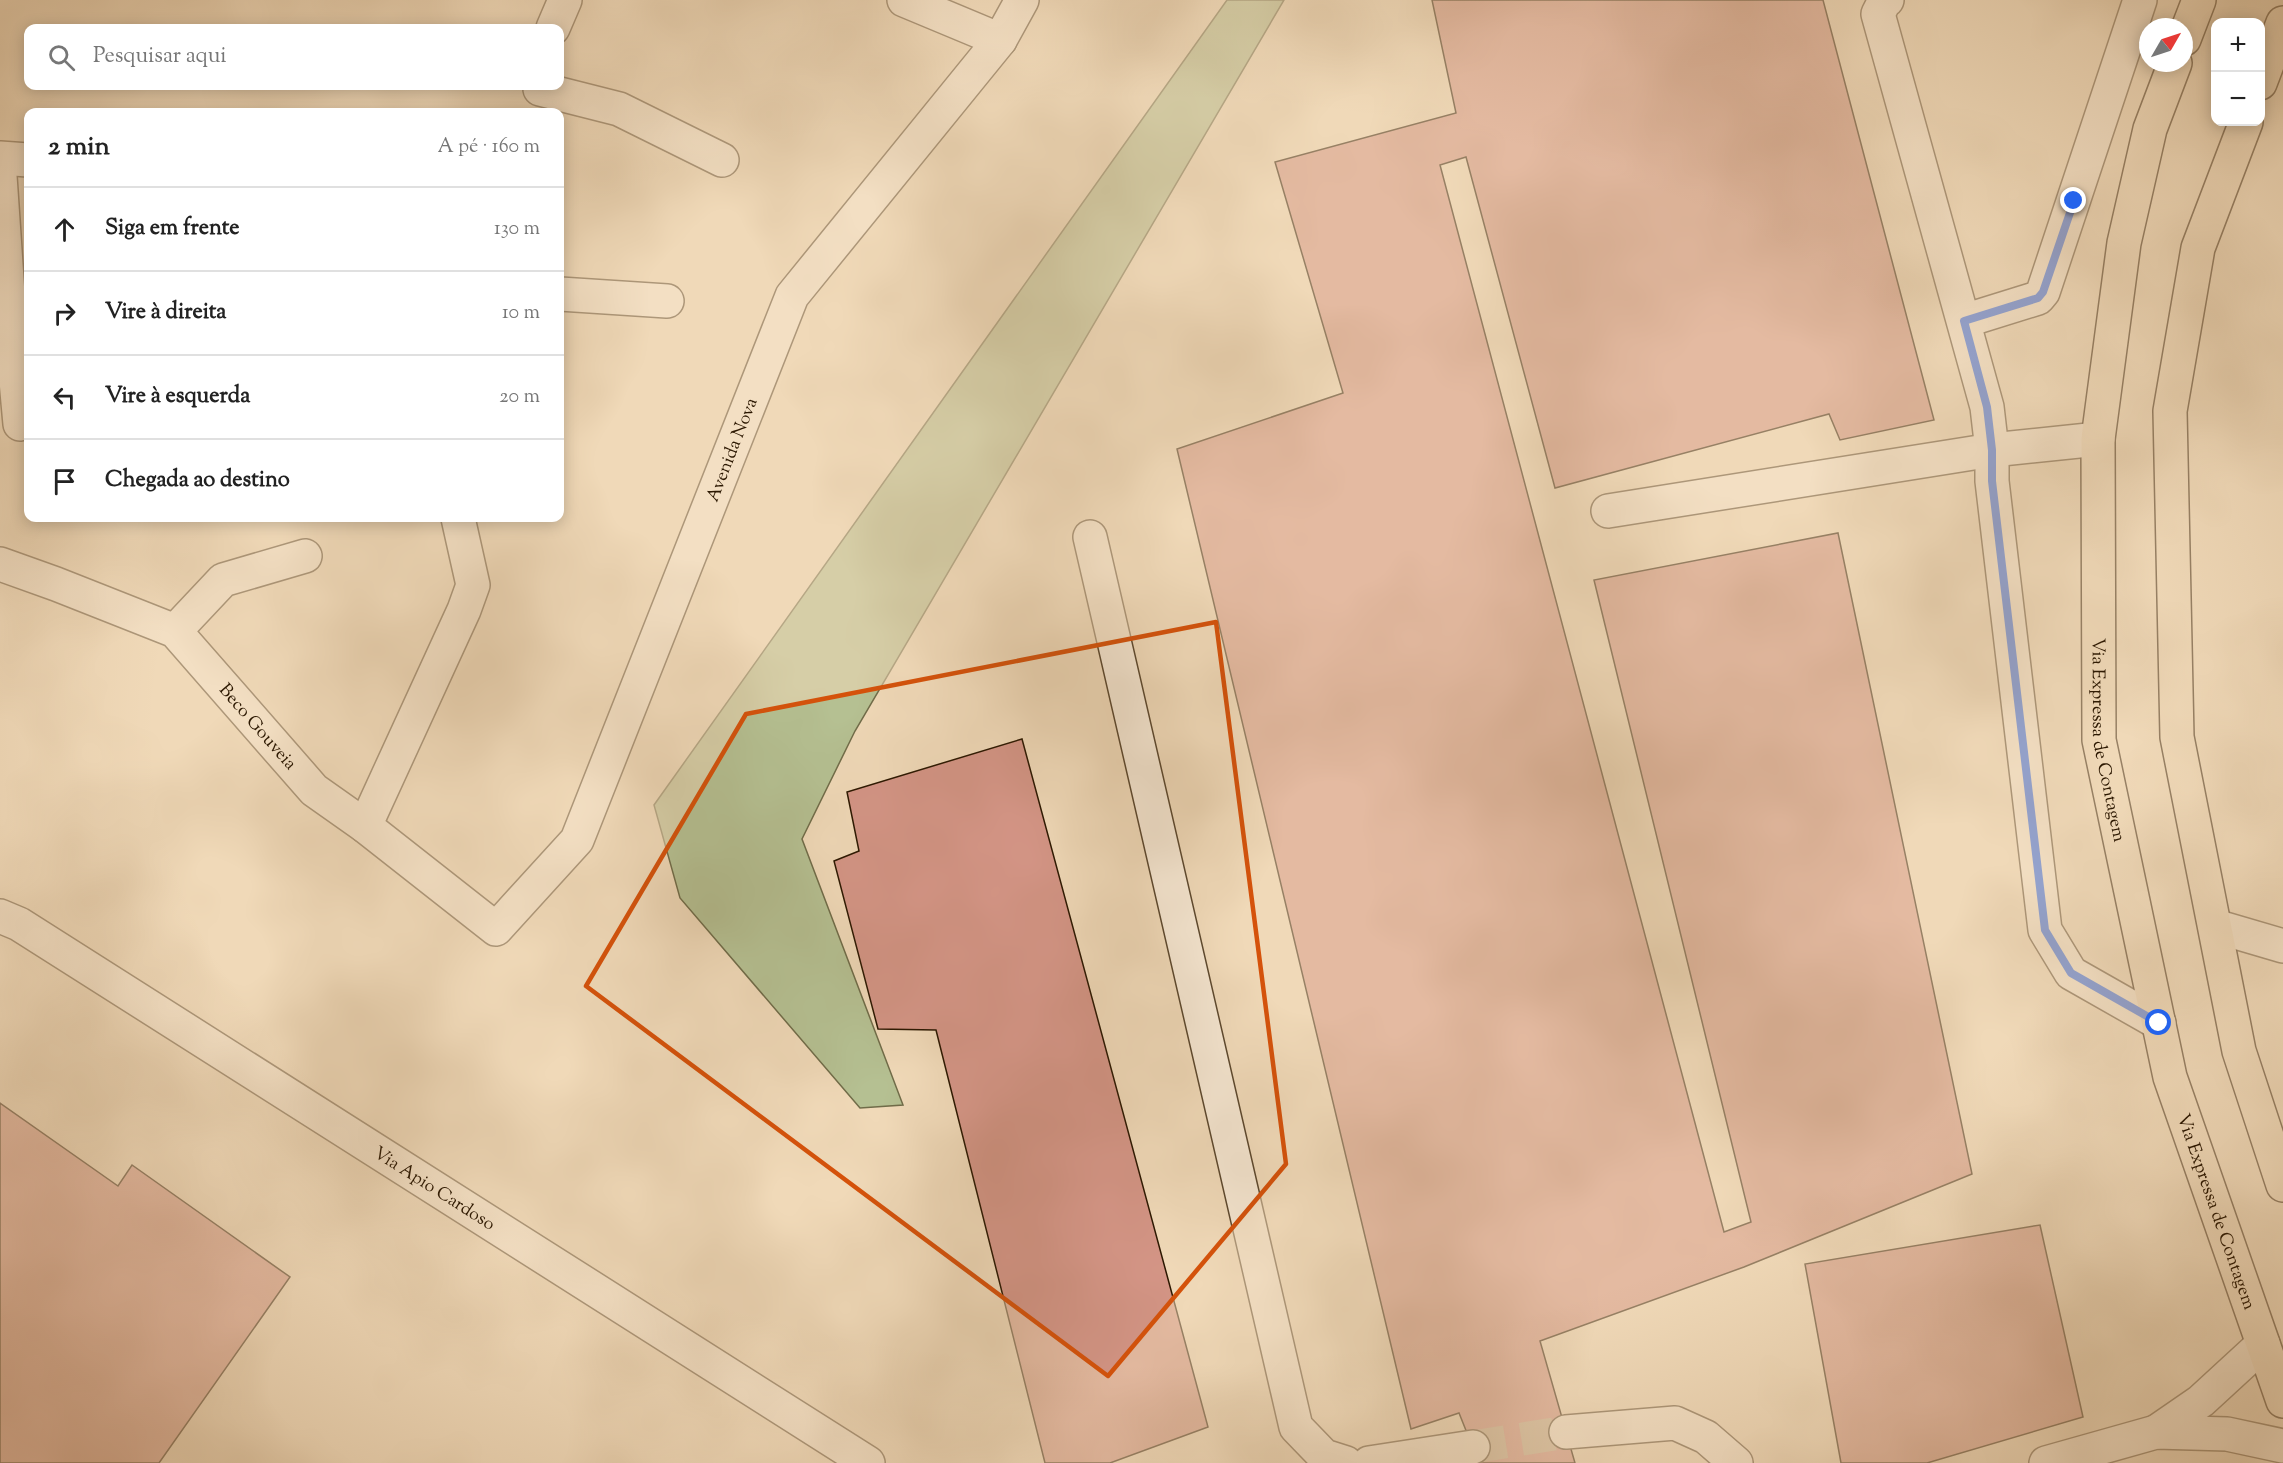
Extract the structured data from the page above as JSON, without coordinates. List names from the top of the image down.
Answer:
{
  "streets": {
    "highway": ["Via Expressa de Contagem"],
    "street": ["Avenida Nova", "Beco Gouveia", "Via Apio Cardoso"]
  },
  "crossings": [
    ["Avenida Nova", "Beco Gouveia"]
  ],
  "north": "top right",
  "page": {
    "map_buttons": ["+", "−"],
    "search": "Pesquisar aqui",
    "heading": ["2 min", "A pé · 160 m"],
    "list": [
      ["Siga em frente", "130 m"],
      ["Vire à direita", "10 m"],
      ["Vire à esquerda", "20 m"],
      "Chegada ao destino"
    ]
  }
}
